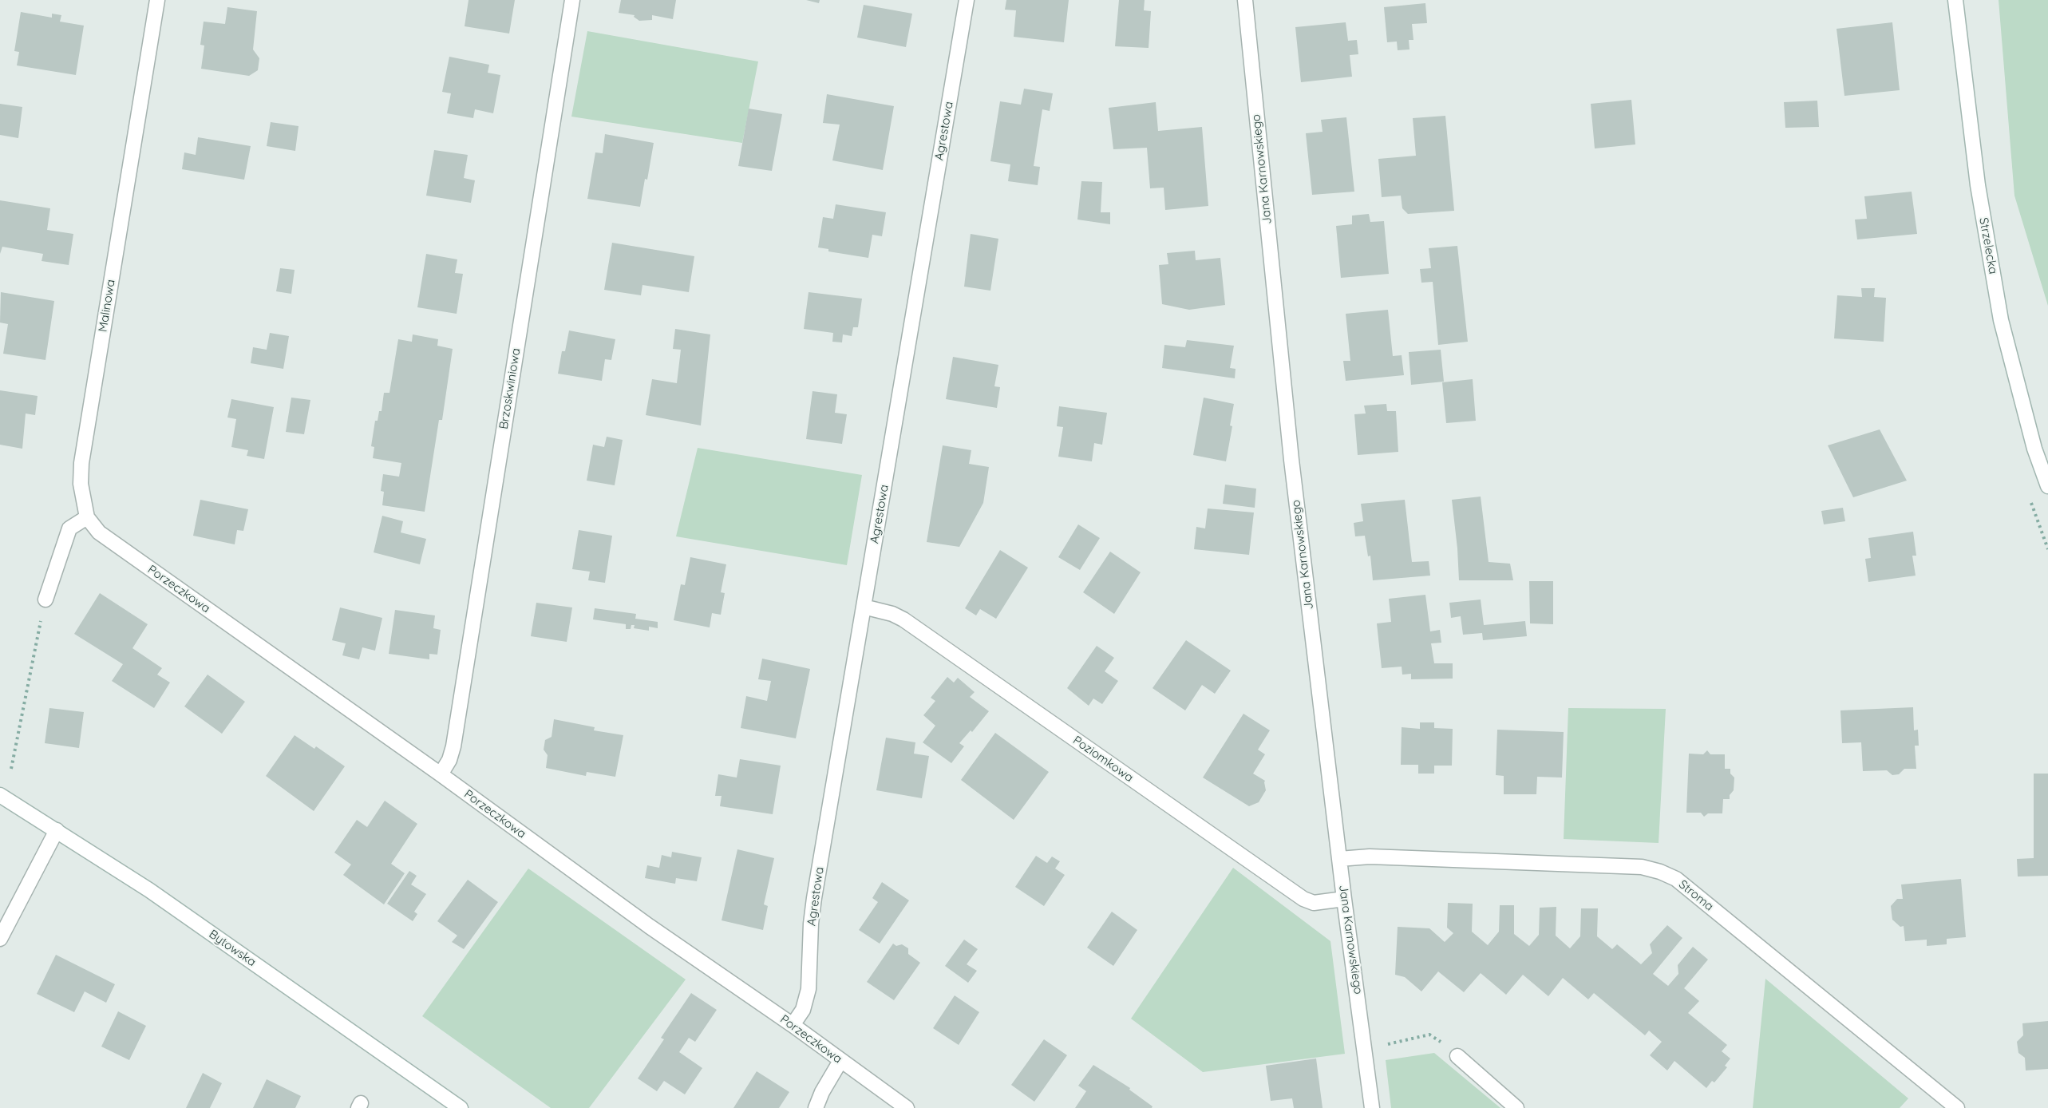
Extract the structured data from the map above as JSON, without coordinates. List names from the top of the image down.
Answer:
{
  "streets": {
    "street": [
      "Agrestowa",
      "Jana Karnowskiego",
      "Strzelecka",
      "Malinowa",
      "Brzoskwiniowa",
      "Porzeczkowa",
      "Poziomkowa",
      "Stroma",
      "Bytowska"
    ]
  },
  "crossings": [
    ["Agrestowa", "Porzeczkowa"],
    ["Agrestowa", "Poziomkowa"],
    ["Jana Karnowskiego", "Poziomkowa"],
    ["Jana Karnowskiego", "Stroma"],
    ["Malinowa", "Porzeczkowa"],
    ["Brzoskwiniowa", "Porzeczkowa"]
  ]
}
